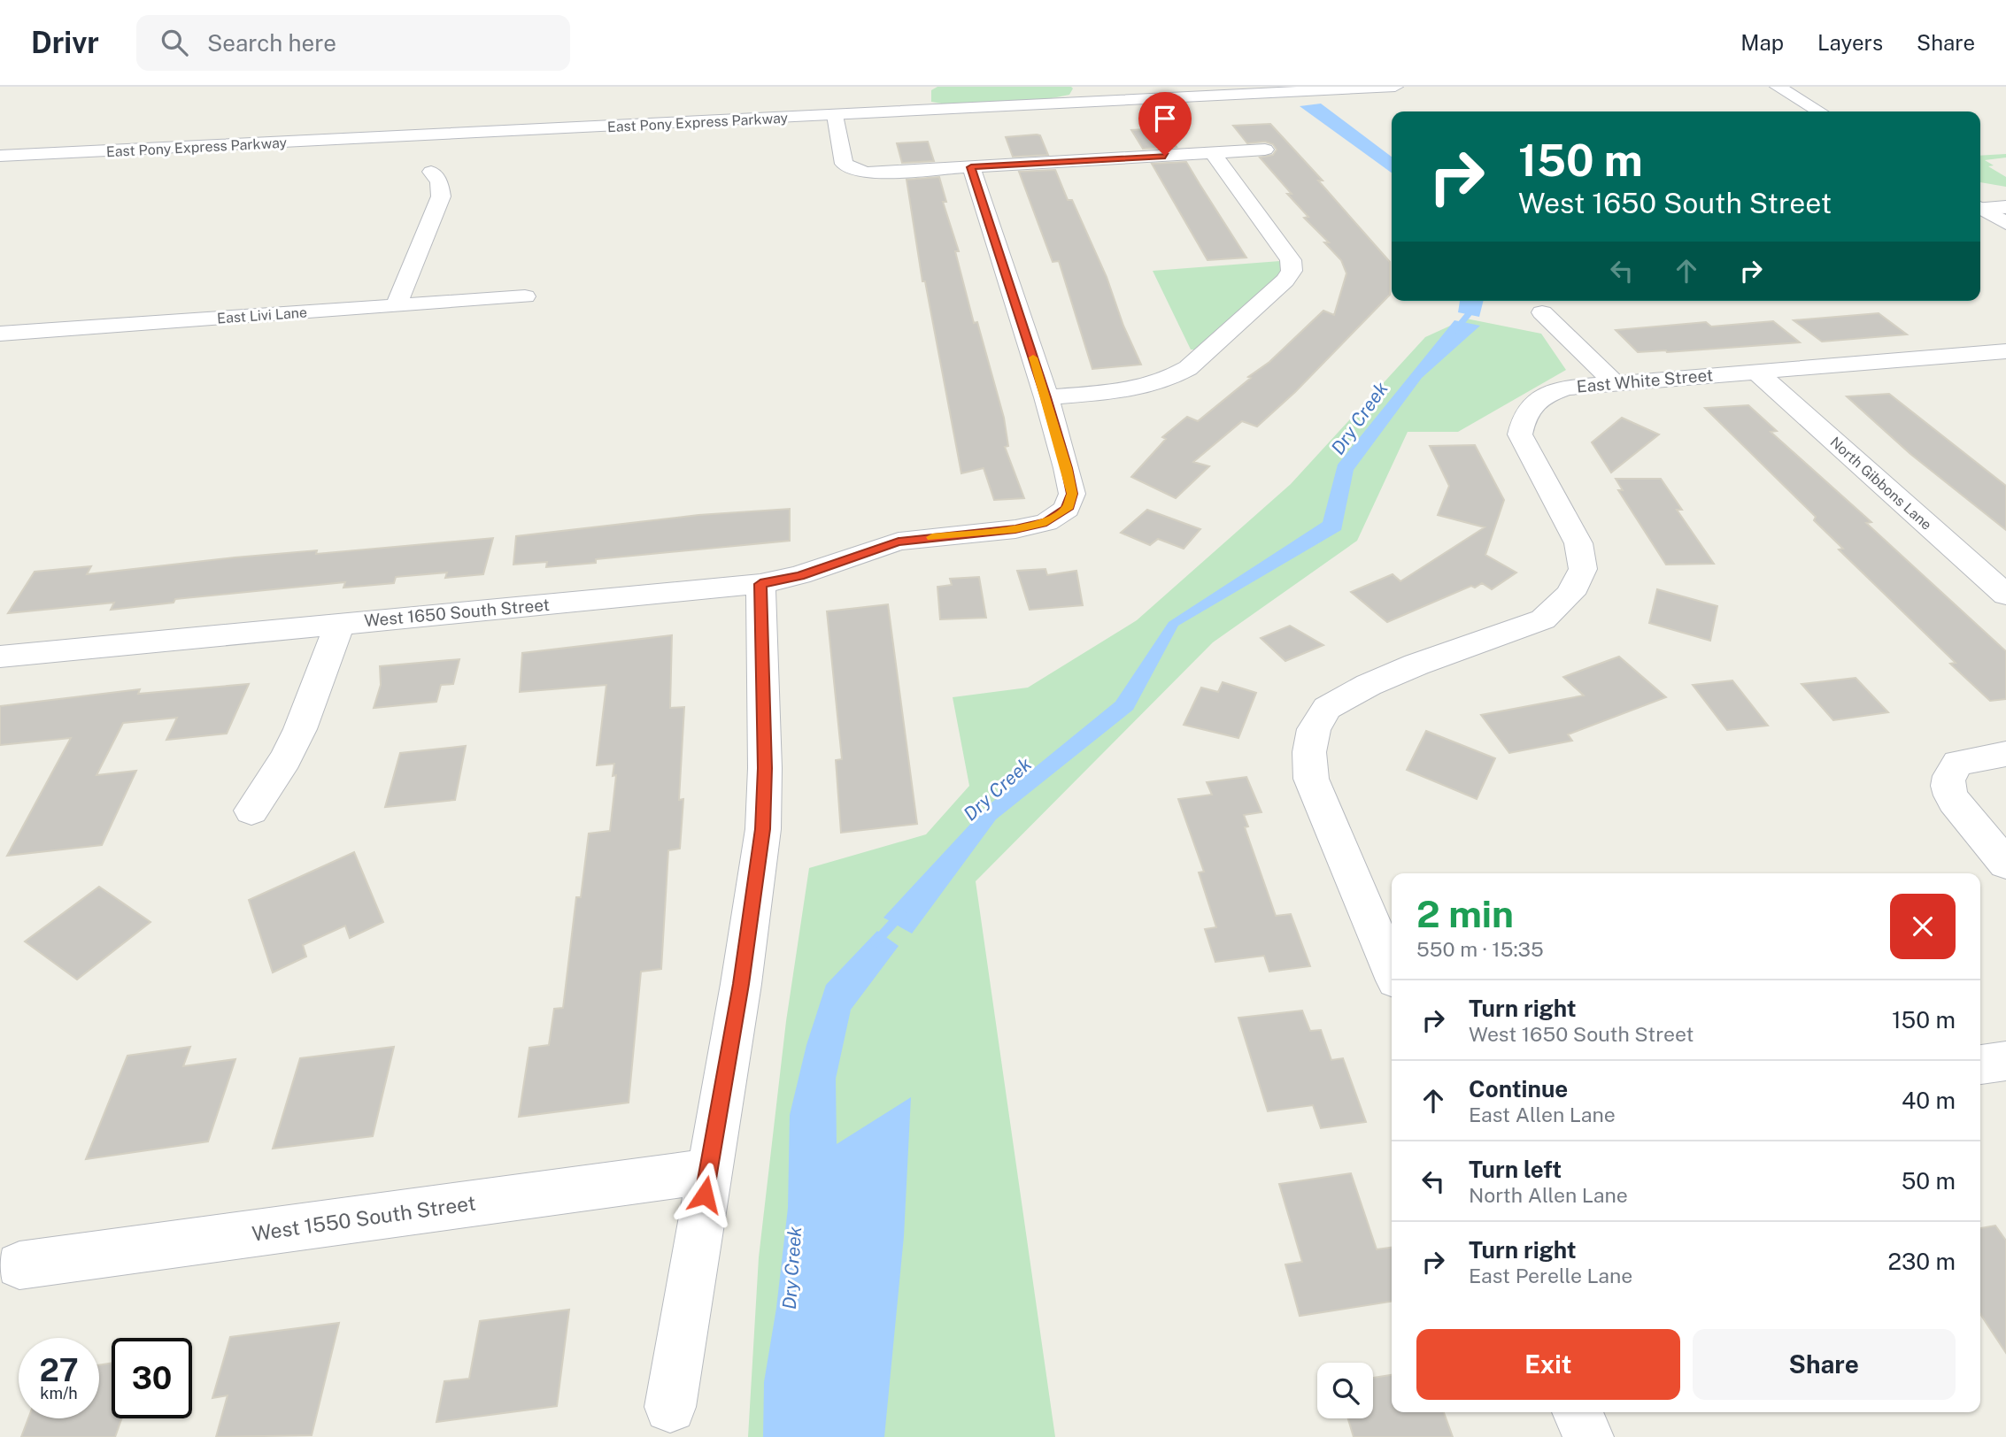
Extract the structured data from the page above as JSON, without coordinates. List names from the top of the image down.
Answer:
{
  "streets": {
    "street": [
      "East Pony Express Parkway",
      "East Livi Lane",
      "East White Street",
      "North Gibbons Lane",
      "West 1650 South Street",
      "West 1550 South Street"
    ]
  },
  "crossings": [
    ["East White Street", "North Gibbons Lane"]
  ],
  "water": ["Dry Creek"],
  "page": {
    "header": "Drivr",
    "search": "Search here",
    "nav": ["Map", "Layers", "Share"],
    "turn": ["150 m", "West 1650 South Street"],
    "heading": ["2 min", "550 m · 15:35"],
    "list": [
      {
        "name": "Turn right",
        "note": "West 1650 South Street",
        "value": "150 m"
      },
      {
        "name": "Continue",
        "note": "East Allen Lane",
        "value": "40 m"
      },
      {
        "name": "Turn left",
        "note": "North Allen Lane",
        "value": "50 m"
      },
      {
        "name": "Turn right",
        "note": "East Perelle Lane",
        "value": "230 m"
      }
    ],
    "buttons": ["Exit", "Share"],
    "speed": "27 km/h",
    "limit": "30"
  }
}
